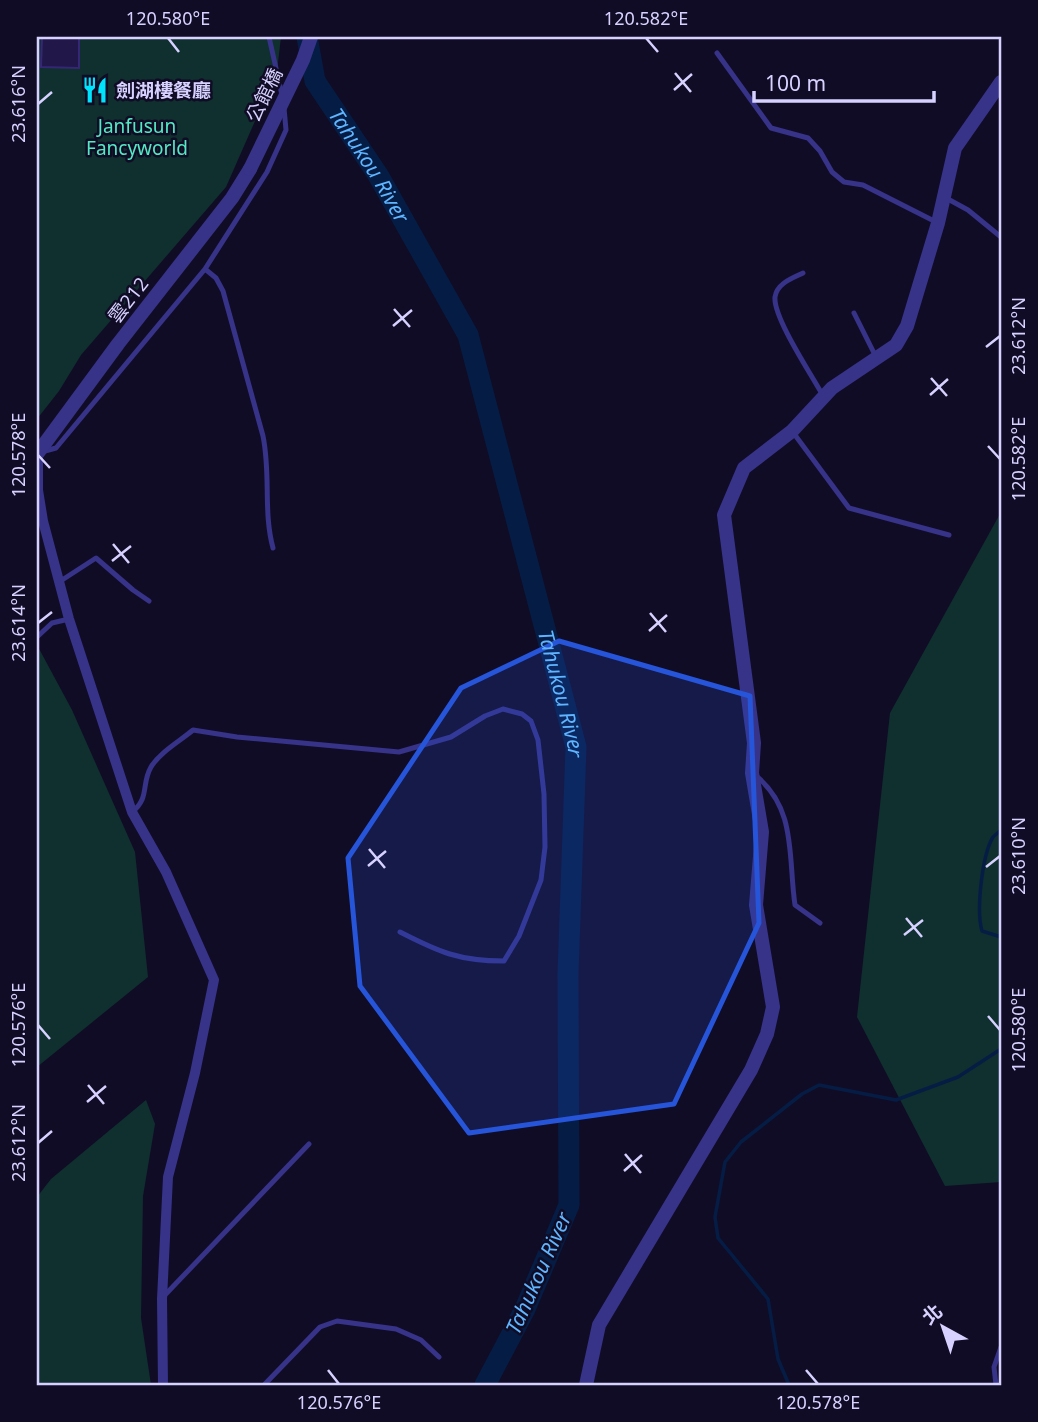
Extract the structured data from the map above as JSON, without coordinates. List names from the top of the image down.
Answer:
{
  "streets": {
    "street": ["公館橋", "雲212"]
  },
  "crossings": [
    ["公館橋", "雲212"]
  ],
  "water": ["Tahukou River"],
  "parks": ["Janfusun Fancyworld"],
  "places": {
    "restaurant": ["劍湖樓餐廳"]
  },
  "scale_bar": "100 m",
  "north": "top left",
  "coordinates": [
    "120.580°E",
    "120.582°E",
    "23.616°N",
    "23.612°N",
    "120.578°E",
    "23.614°N",
    "23.610°N",
    "120.576°E"
  ]
}
